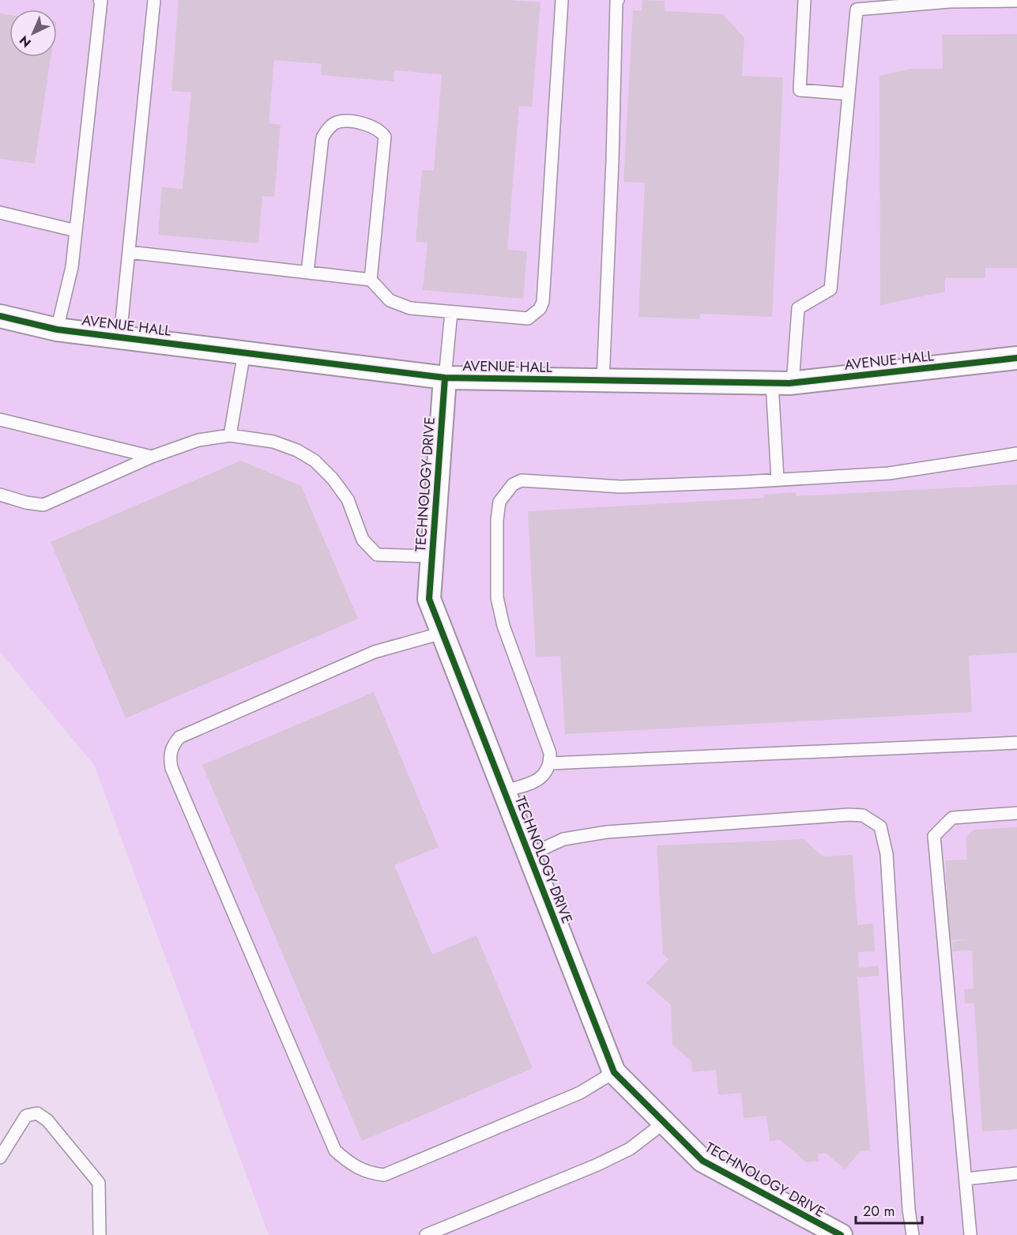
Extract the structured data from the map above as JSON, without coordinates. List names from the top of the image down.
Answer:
{
  "streets": {
    "street": ["AVENUE HALL", "TECHNOLOGY DRIVE"]
  },
  "crossings": [
    ["AVENUE HALL", "TECHNOLOGY DRIVE"]
  ],
  "scale_bar": "20 m",
  "north": "bottom left"
}
